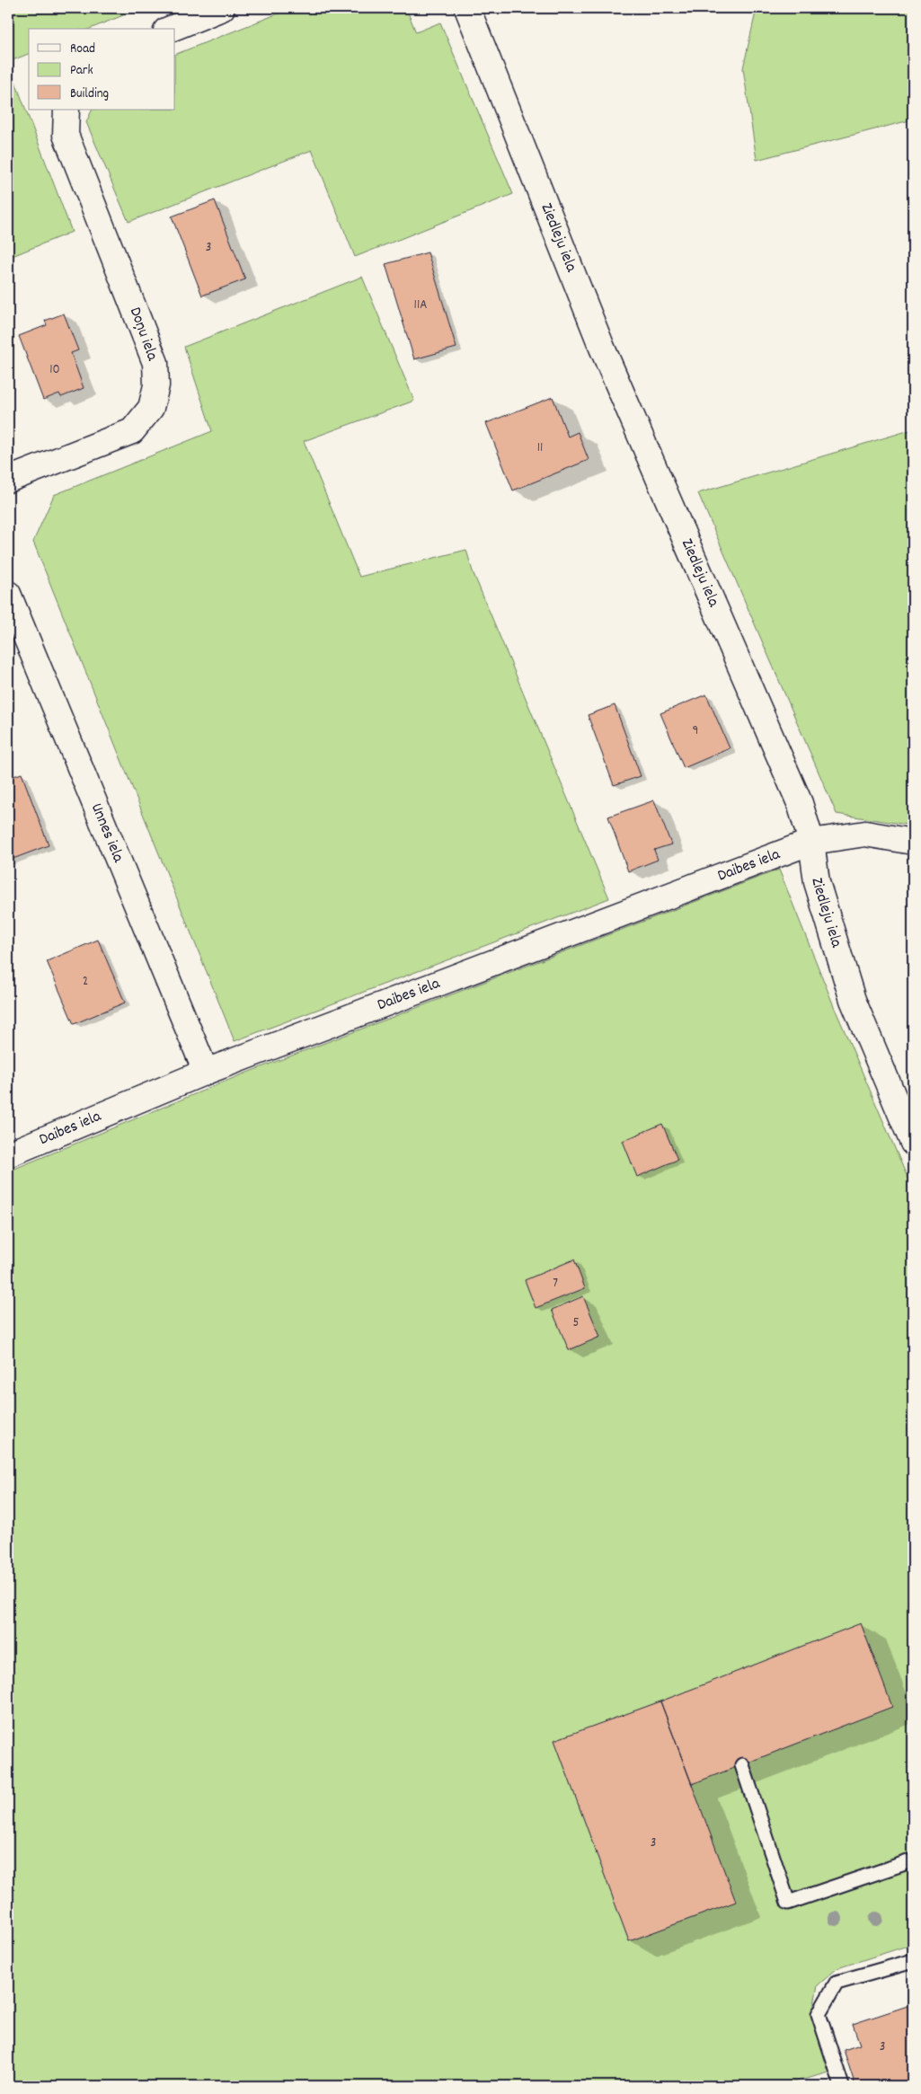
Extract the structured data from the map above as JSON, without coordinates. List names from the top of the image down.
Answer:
{
  "streets": {
    "street": [
      "Ziedleju iela",
      "Doņu iela",
      "Unnes iela",
      "Daibes iela"
    ]
  },
  "crossings": [
    ["Ziedleju iela", "Daibes iela"],
    ["Unnes iela", "Daibes iela"]
  ],
  "house_numbers": [
    "3",
    "11A",
    "10",
    "11",
    "9",
    "2",
    "7",
    "5",
    "3",
    "3"
  ],
  "legend": ["Road", "Park", "Building"]
}
